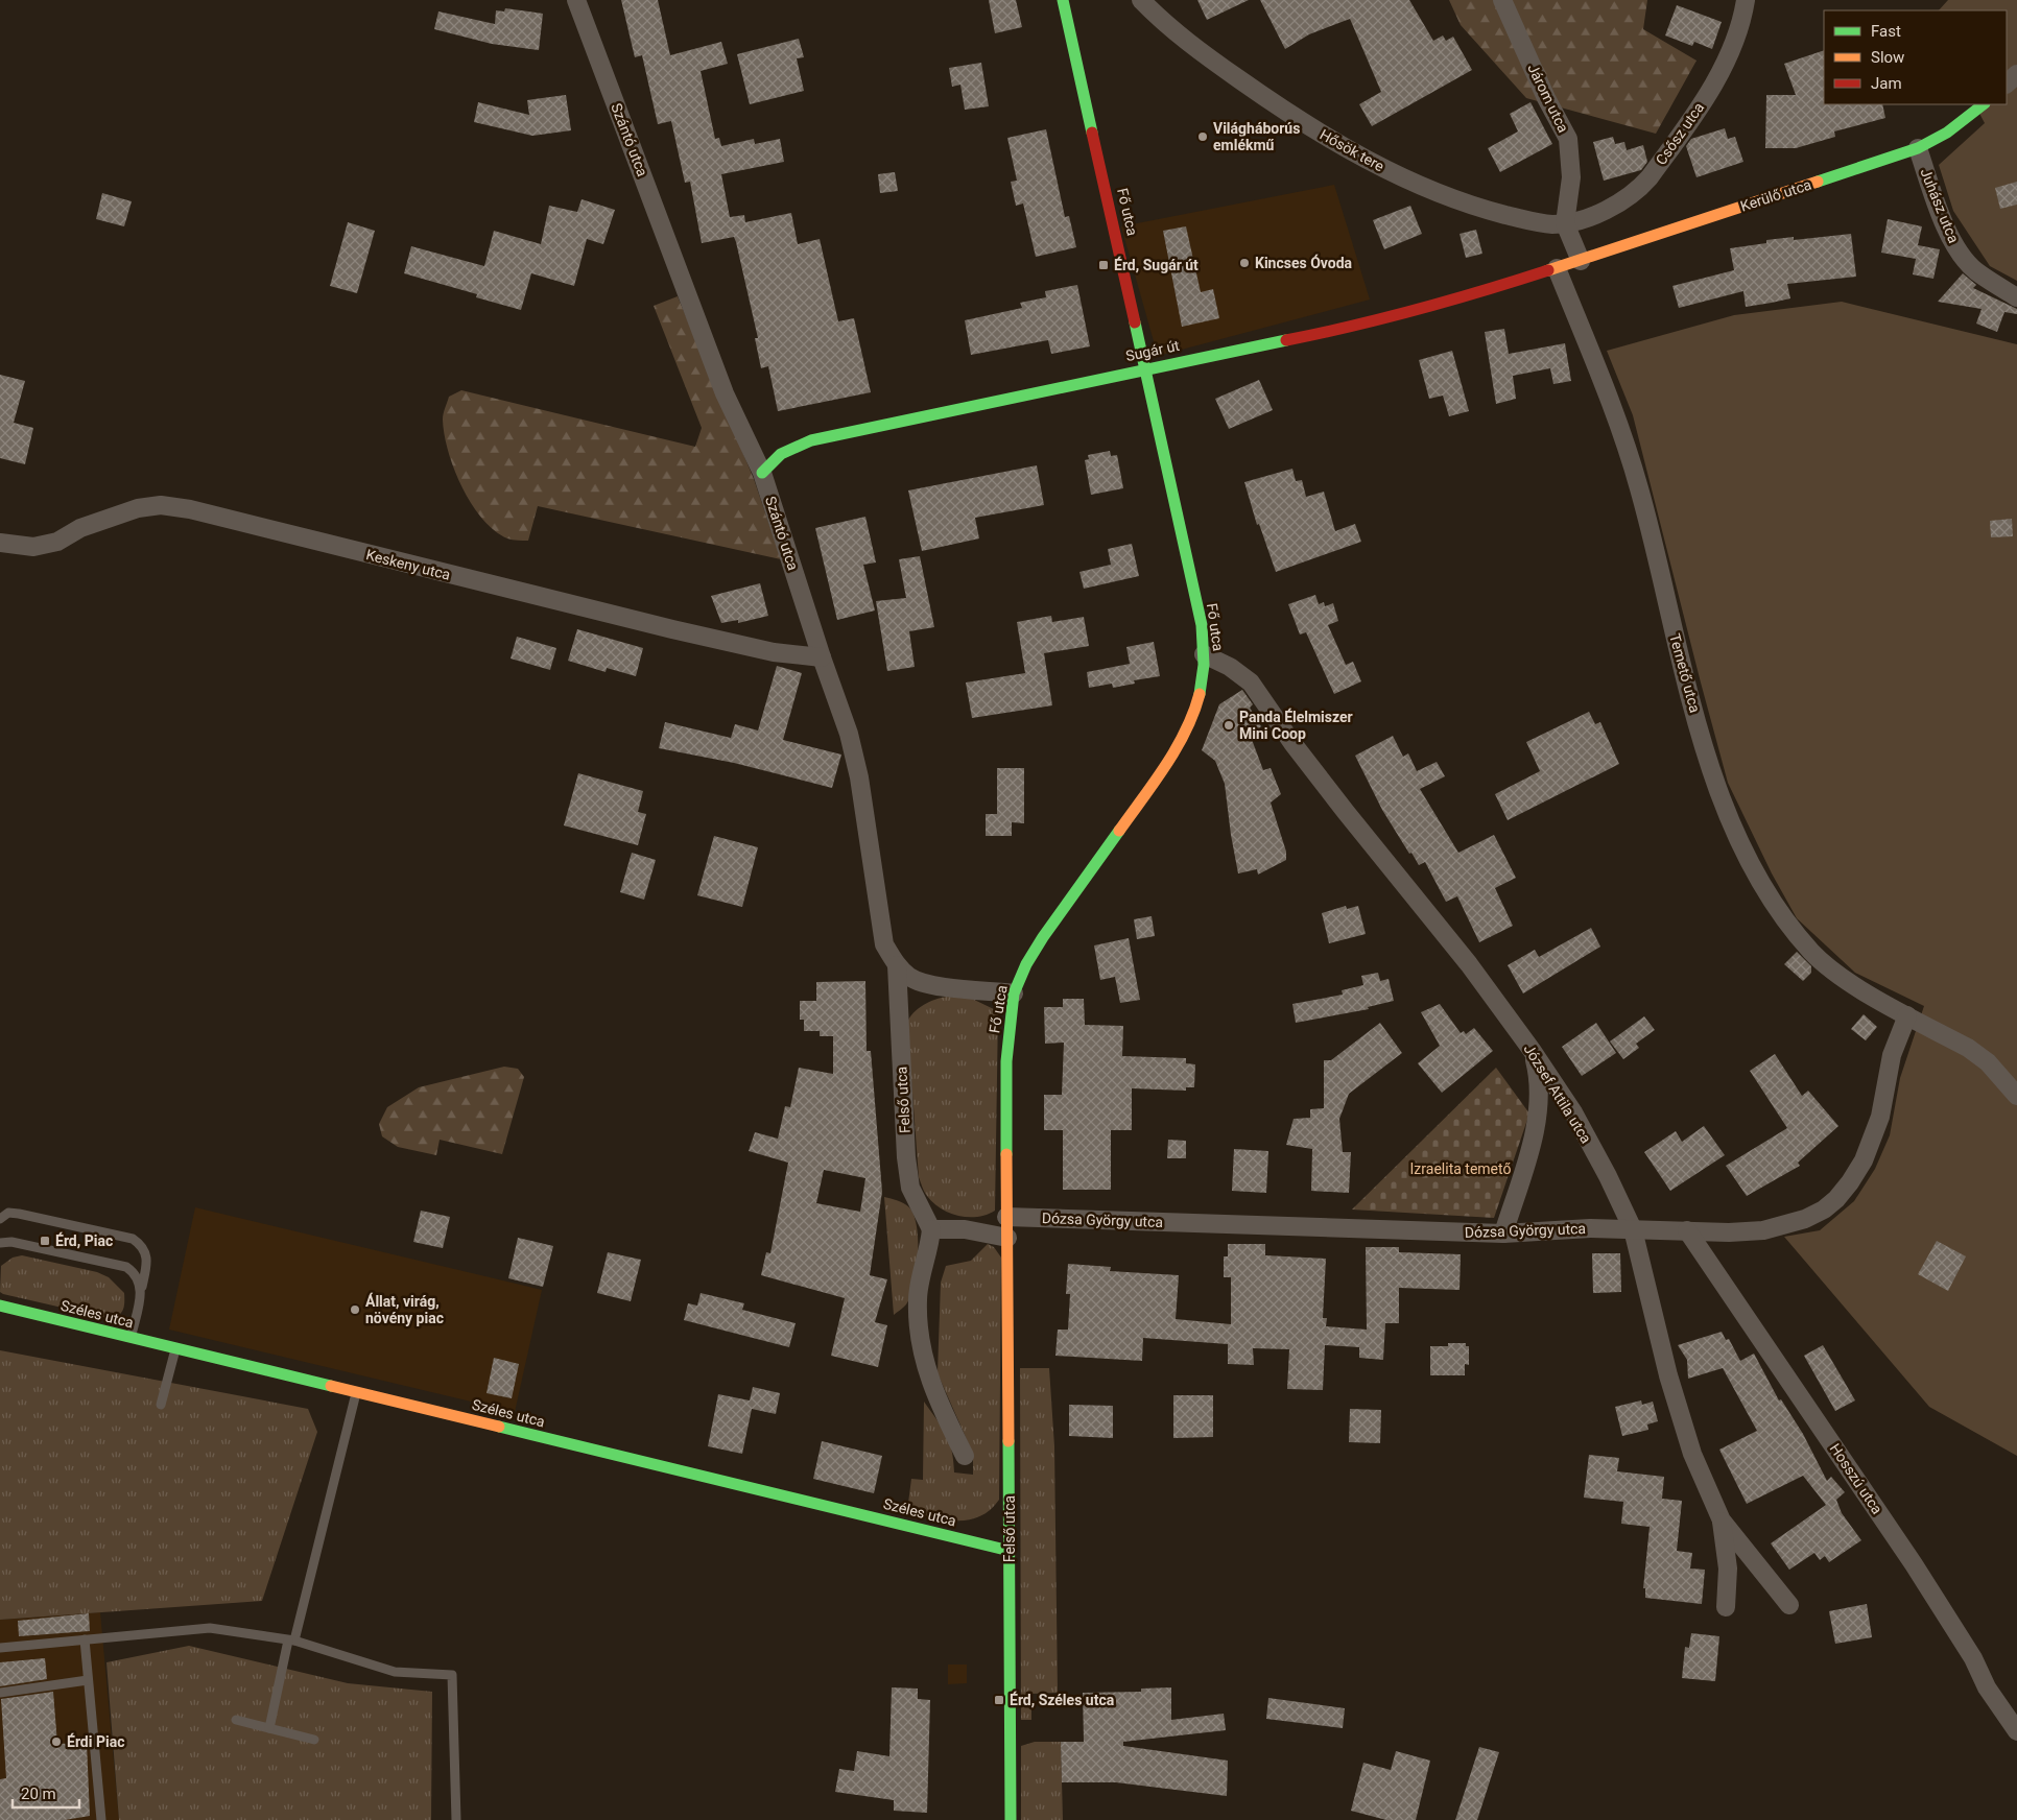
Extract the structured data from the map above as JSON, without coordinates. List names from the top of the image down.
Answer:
{
  "streets": {
    "street": [
      "Járom utca",
      "Csősz utca",
      "Szántó utca",
      "Hősök tere",
      "Kerülő utca",
      "Juhász utca",
      "Fő utca",
      "Sugár út",
      "Keskeny utca",
      "Temető utca",
      "József Attila utca",
      "Felső utca",
      "Dózsa György utca",
      "Széles utca",
      "Hosszú utca"
    ]
  },
  "crossings": [
    ["Járom utca", "Csősz utca"],
    ["Járom utca", "Hősök tere"],
    ["Csősz utca", "Hősök tere"],
    ["Szántó utca", "Fő utca"],
    ["Szántó utca", "Sugár út"],
    ["Szántó utca", "Keskeny utca"],
    ["Szántó utca", "Felső utca"],
    ["Kerülő utca", "Juhász utca"],
    ["Kerülő utca", "Sugár út"],
    ["Kerülő utca", "Temető utca"],
    ["Fő utca", "Sugár út"],
    ["Fő utca", "József Attila utca"],
    ["Fő utca", "Felső utca"],
    ["Fő utca", "Dózsa György utca"],
    ["Sugár út", "Temető utca"],
    ["Temető utca", "Dózsa György utca"],
    ["József Attila utca", "Dózsa György utca"],
    ["Felső utca", "Dózsa György utca"],
    ["Felső utca", "Széles utca"],
    ["Dózsa György utca", "Hosszú utca"]
  ],
  "parks": ["Izraelita temető"],
  "places": {
    "other": [
      "Világháborús emlékmű",
      "Kincses Óvoda",
      "Panda Élelmiszer Mini Coop",
      "Állat, virág, növény piac",
      "Érdi Piac"
    ],
    "transit": ["Érd, Sugár út", "Érd, Piac", "Érd, Széles utca"]
  },
  "legend": ["Fast", "Slow", "Jam"],
  "scale_bar": "20 m"
}
